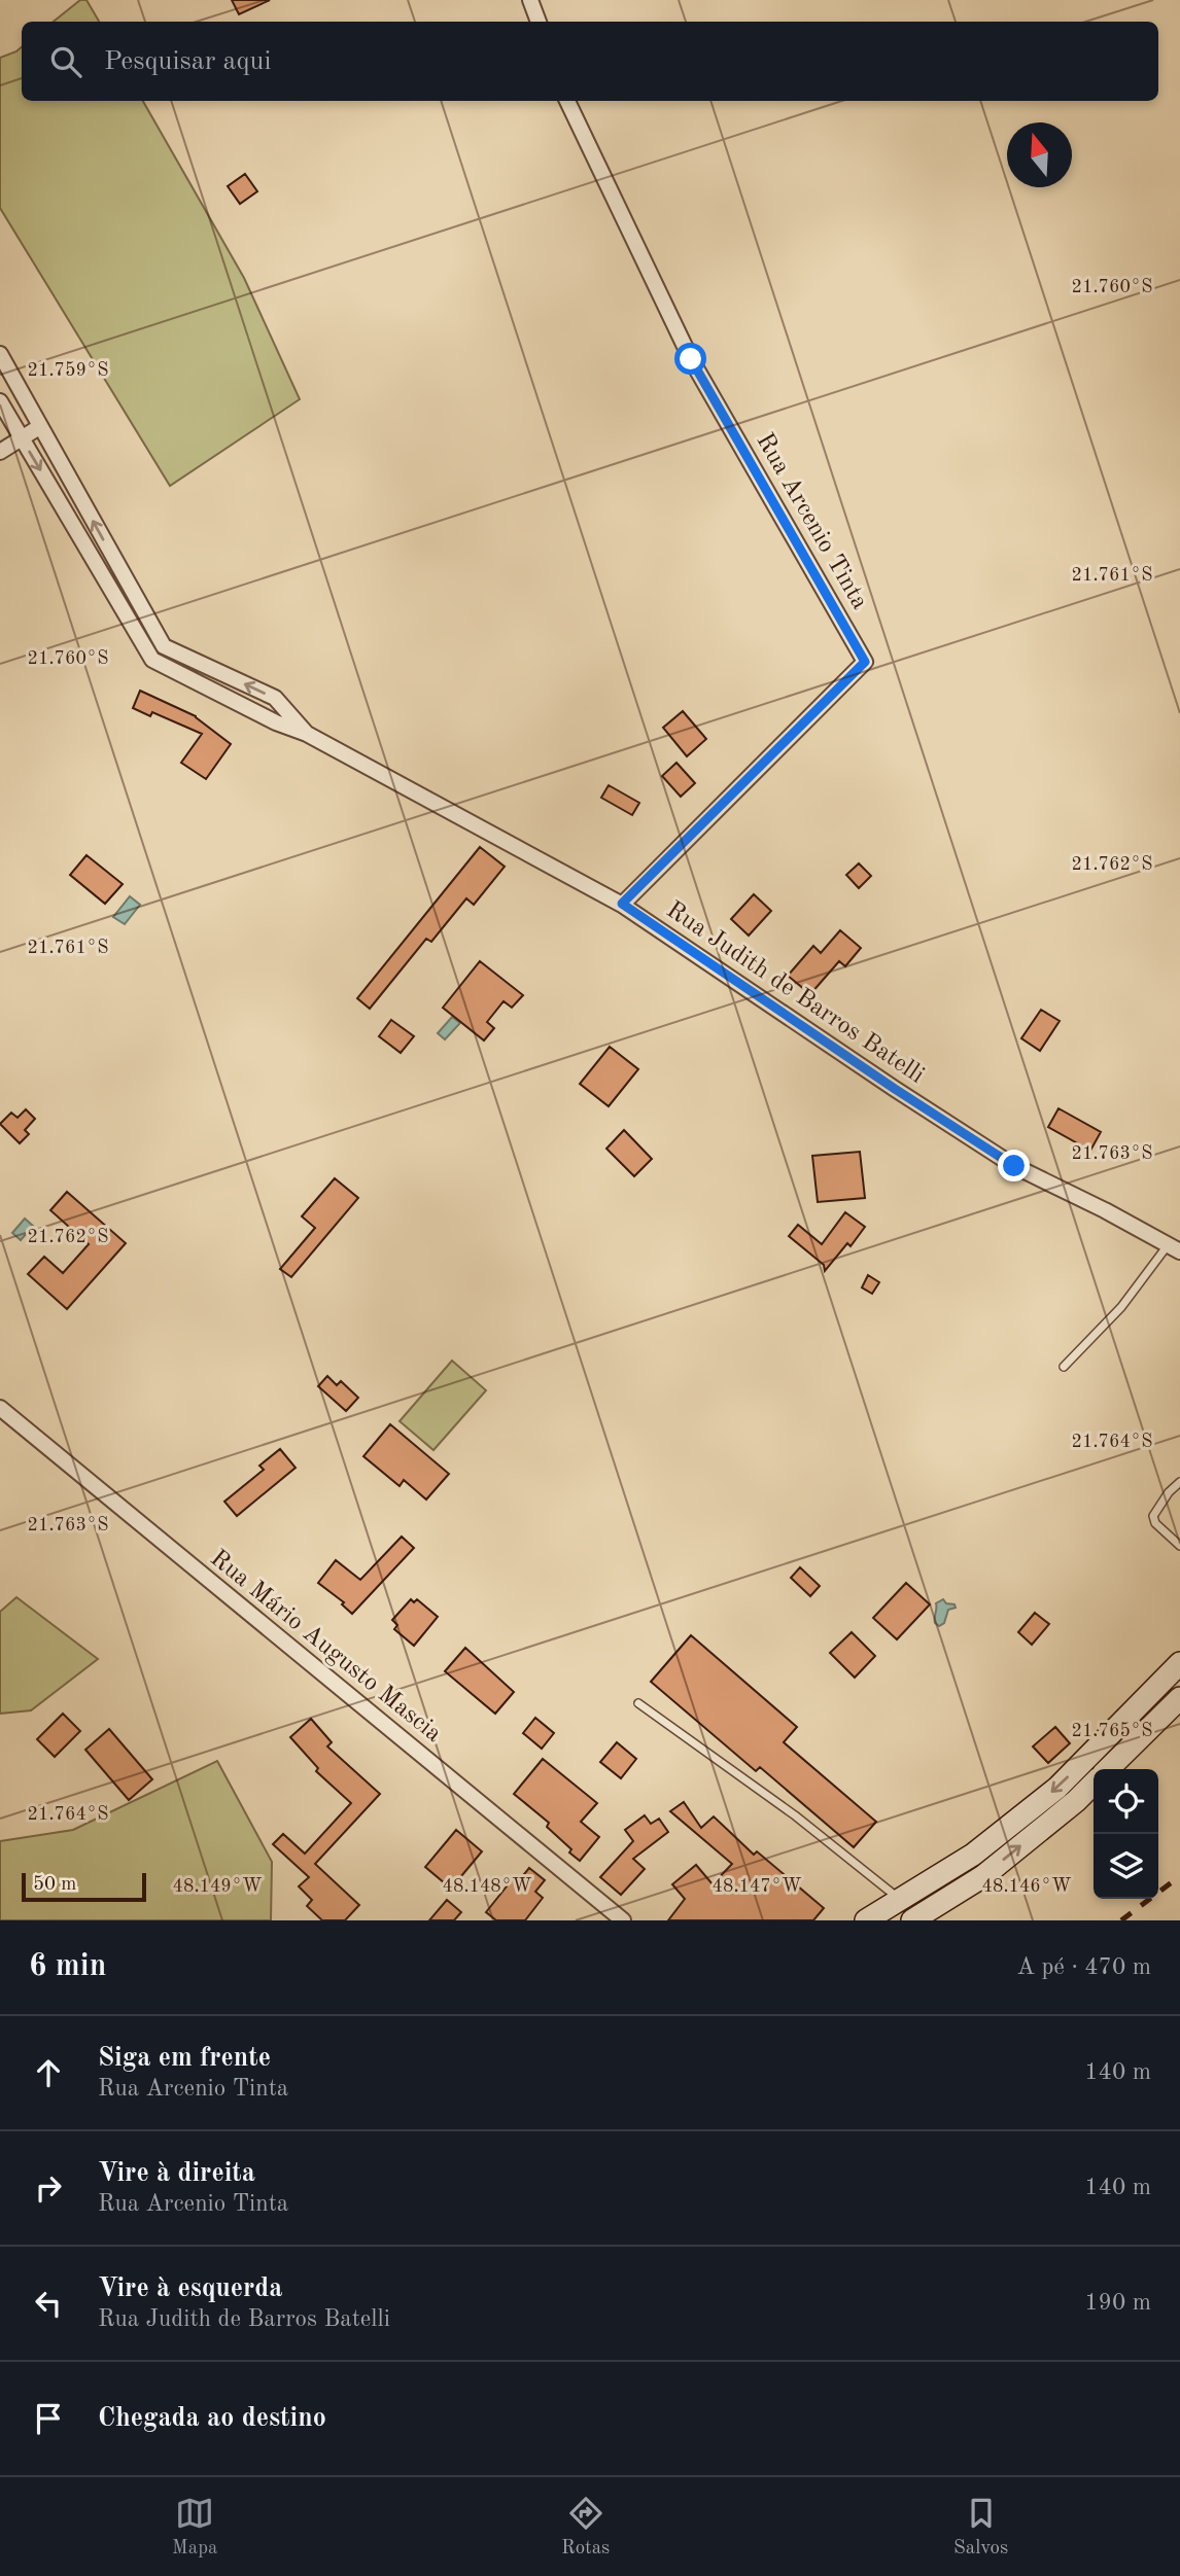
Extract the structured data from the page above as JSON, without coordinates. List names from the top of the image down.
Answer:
{
  "streets": {
    "street": ["Rua Arcenio Tinta", "Rua Judith de Barros Batelli", "Rua Mário Augusto Mascia"]
  },
  "crossings": [
    ["Rua Arcenio Tinta", "Rua Judith de Barros Batelli"]
  ],
  "scale_bar": "50 m",
  "north": "top",
  "page": {
    "search": "Pesquisar aqui",
    "scale": "50 m",
    "heading": ["6 min", "A pé · 470 m"],
    "list": [
      ["Siga em frente", "Rua Arcenio Tinta", "140 m"],
      ["Vire à direita", "Rua Arcenio Tinta", "140 m"],
      ["Vire à esquerda", "Rua Judith de Barros Batelli", "190 m"],
      "Chegada ao destino"
    ],
    "nav": ["Mapa", "Rotas", "Salvos"]
  },
  "coordinates": [
    "21.760°S",
    "21.759°S",
    "21.761°S",
    "21.762°S",
    "21.763°S",
    "21.764°S",
    "21.765°S",
    "48.149°W",
    "48.148°W",
    "48.147°W",
    "48.146°W"
  ]
}
